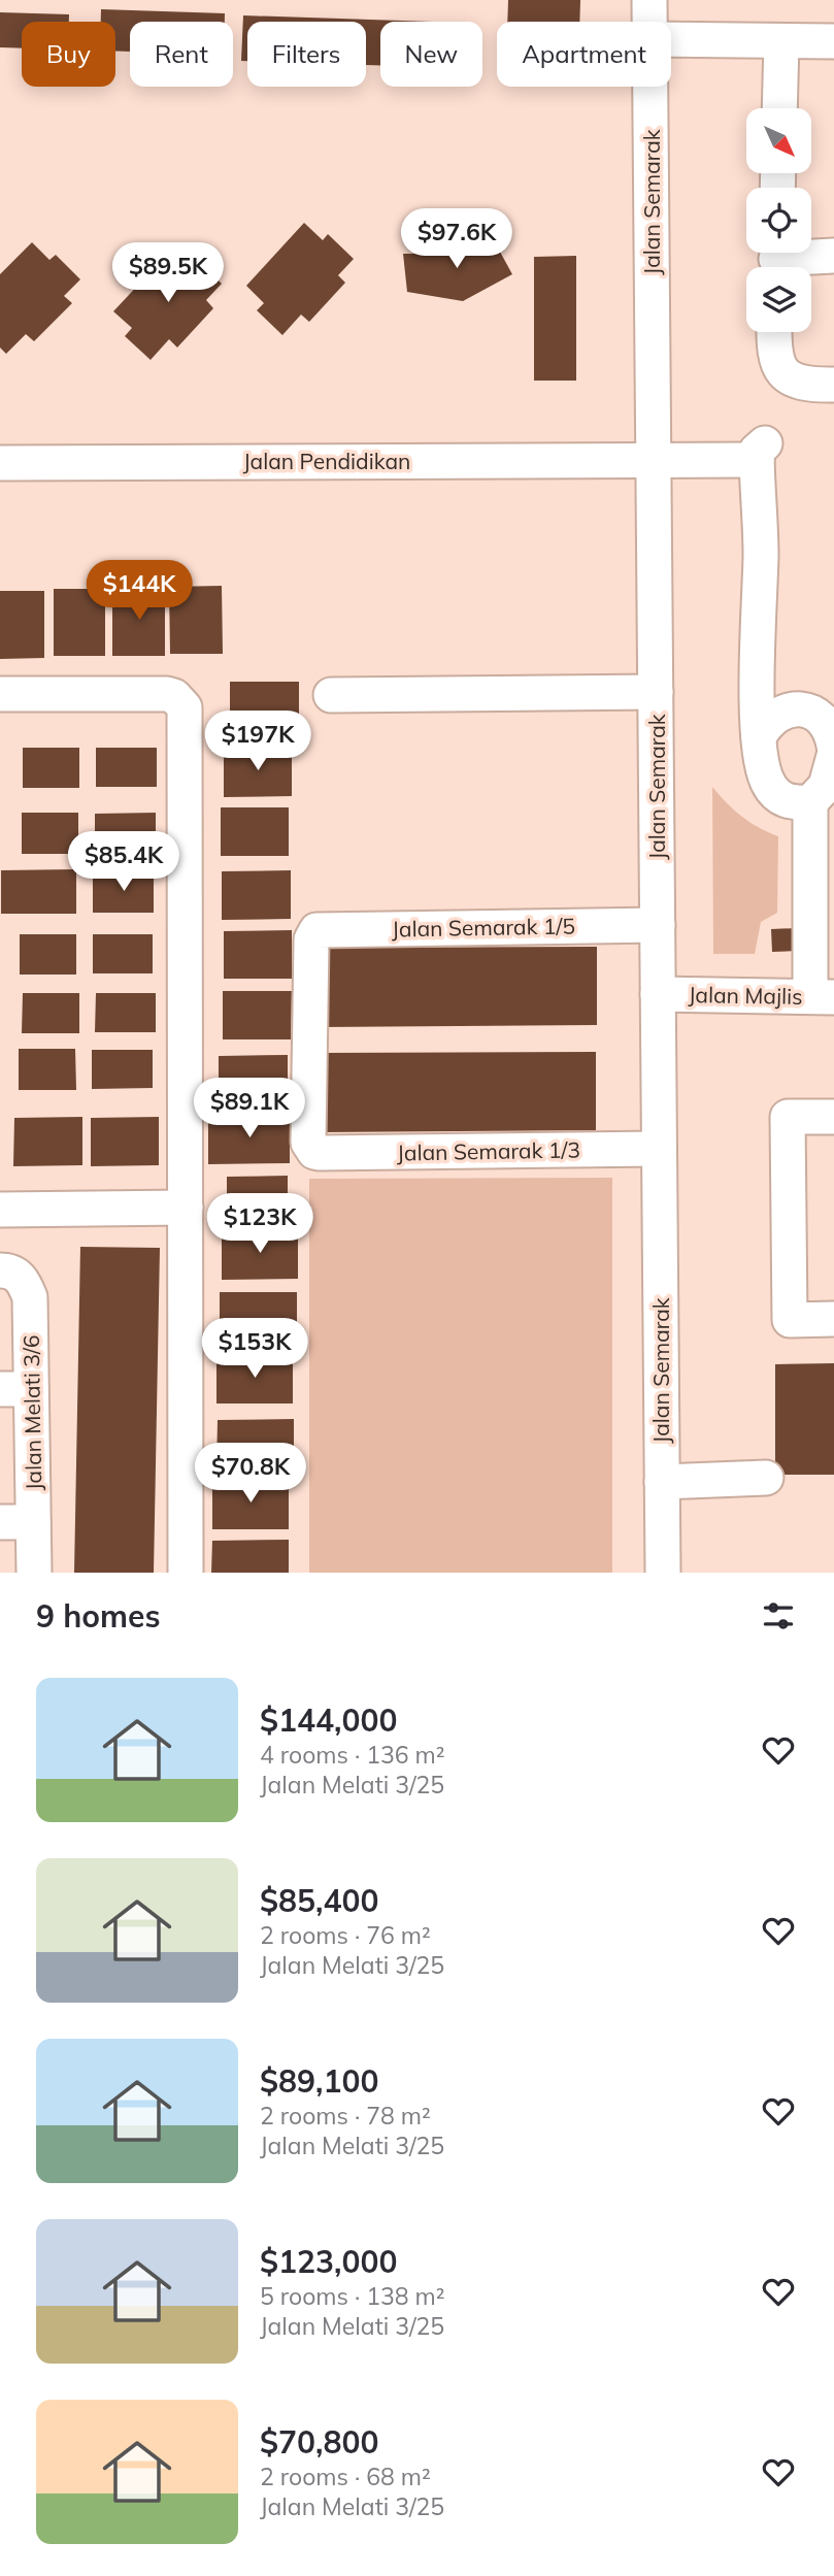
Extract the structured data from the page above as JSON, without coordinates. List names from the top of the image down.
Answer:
{
  "streets": {
    "street": [
      "Jalan Semarak",
      "Jalan Pendidikan",
      "Jalan Semarak 1/5",
      "Jalan Majlis",
      "Jalan Semarak 1/3",
      "Jalan Melati 3/6"
    ]
  },
  "crossings": [
    ["Jalan Semarak", "Jalan Pendidikan"],
    ["Jalan Semarak", "Jalan Semarak 1/5"],
    ["Jalan Semarak", "Jalan Majlis"],
    ["Jalan Semarak", "Jalan Semarak 1/3"],
    ["Jalan Semarak 1/5", "Jalan Semarak 1/3"]
  ],
  "north": "bottom right",
  "page": {
    "chip": [
      "Buy",
      "Rent",
      "Filters",
      "New",
      "Apartment"
    ],
    "price": [
      "$97.6K",
      "$89.5K",
      "$144K",
      "$197K",
      "$85.4K",
      "$89.1K",
      "$123K",
      "$153K",
      "$70.8K"
    ],
    "heading": "9 homes",
    "list": [
      {
        "name": "$144,000",
        "note": "4 rooms · 136 m² · Jalan Melati 3/25"
      },
      {
        "name": "$85,400",
        "note": "2 rooms · 76 m² · Jalan Melati 3/25"
      },
      {
        "name": "$89,100",
        "note": "2 rooms · 78 m² · Jalan Melati 3/25"
      },
      {
        "name": "$123,000",
        "note": "5 rooms · 138 m² · Jalan Melati 3/25"
      },
      {
        "name": "$70,800",
        "note": "2 rooms · 68 m² · Jalan Melati 3/25"
      }
    ]
  }
}
